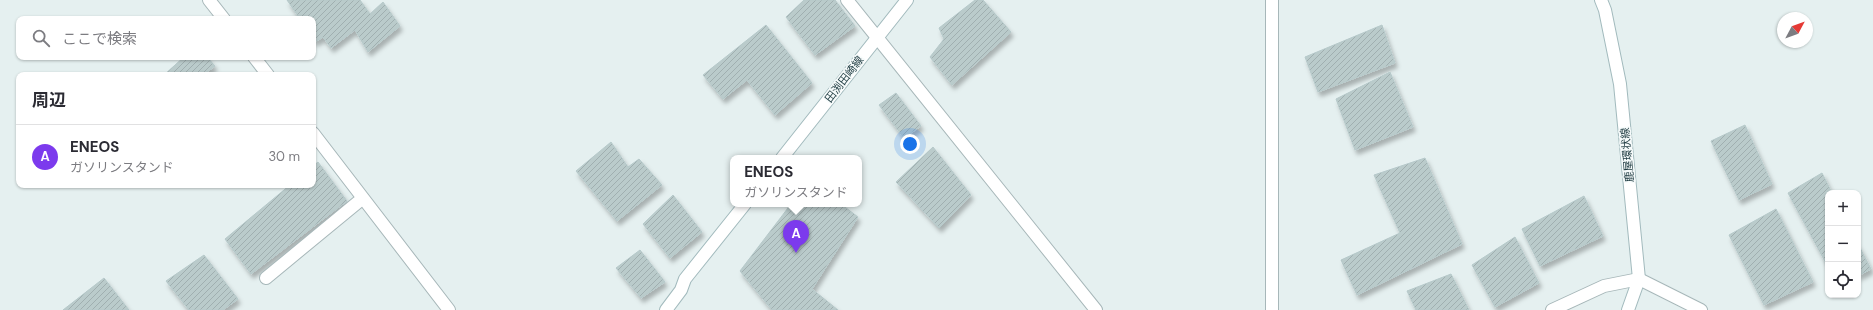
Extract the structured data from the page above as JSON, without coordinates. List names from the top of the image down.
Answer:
{
  "streets": {
    "street": ["田渕田崎線", "鹿屋環状線"]
  },
  "north": "top right",
  "page": {
    "search": "ここで検索",
    "heading": "周辺",
    "list": [
      {
        "mark": "A",
        "name": "ENEOS",
        "note": "ガソリンスタンド",
        "value": "30 m"
      }
    ],
    "popup": ["ENEOS", "ガソリンスタンド"],
    "map_buttons": ["+", "−"],
    "pins": "A"
  }
}
